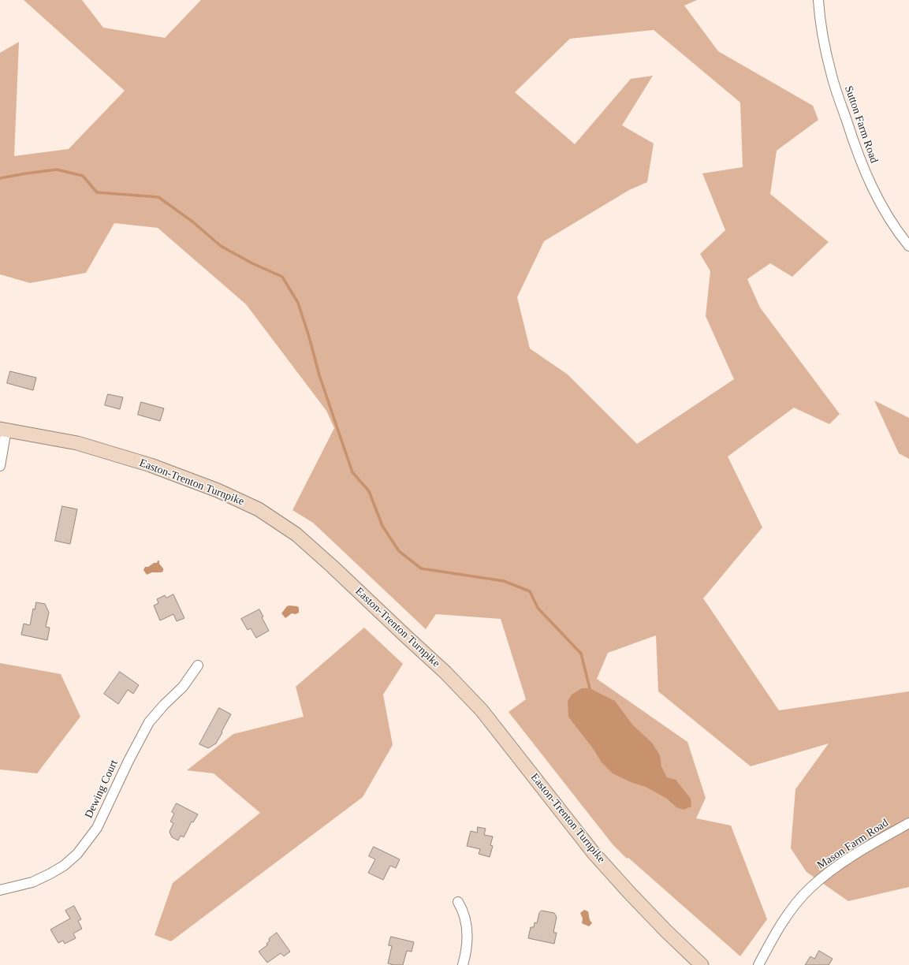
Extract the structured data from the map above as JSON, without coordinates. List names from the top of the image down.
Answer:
{
  "streets": {
    "main road": ["Easton-Trenton Turnpike"],
    "street": ["Sutton Farm Road", "Dewing Court", "Mason Farm Road"]
  }
}
